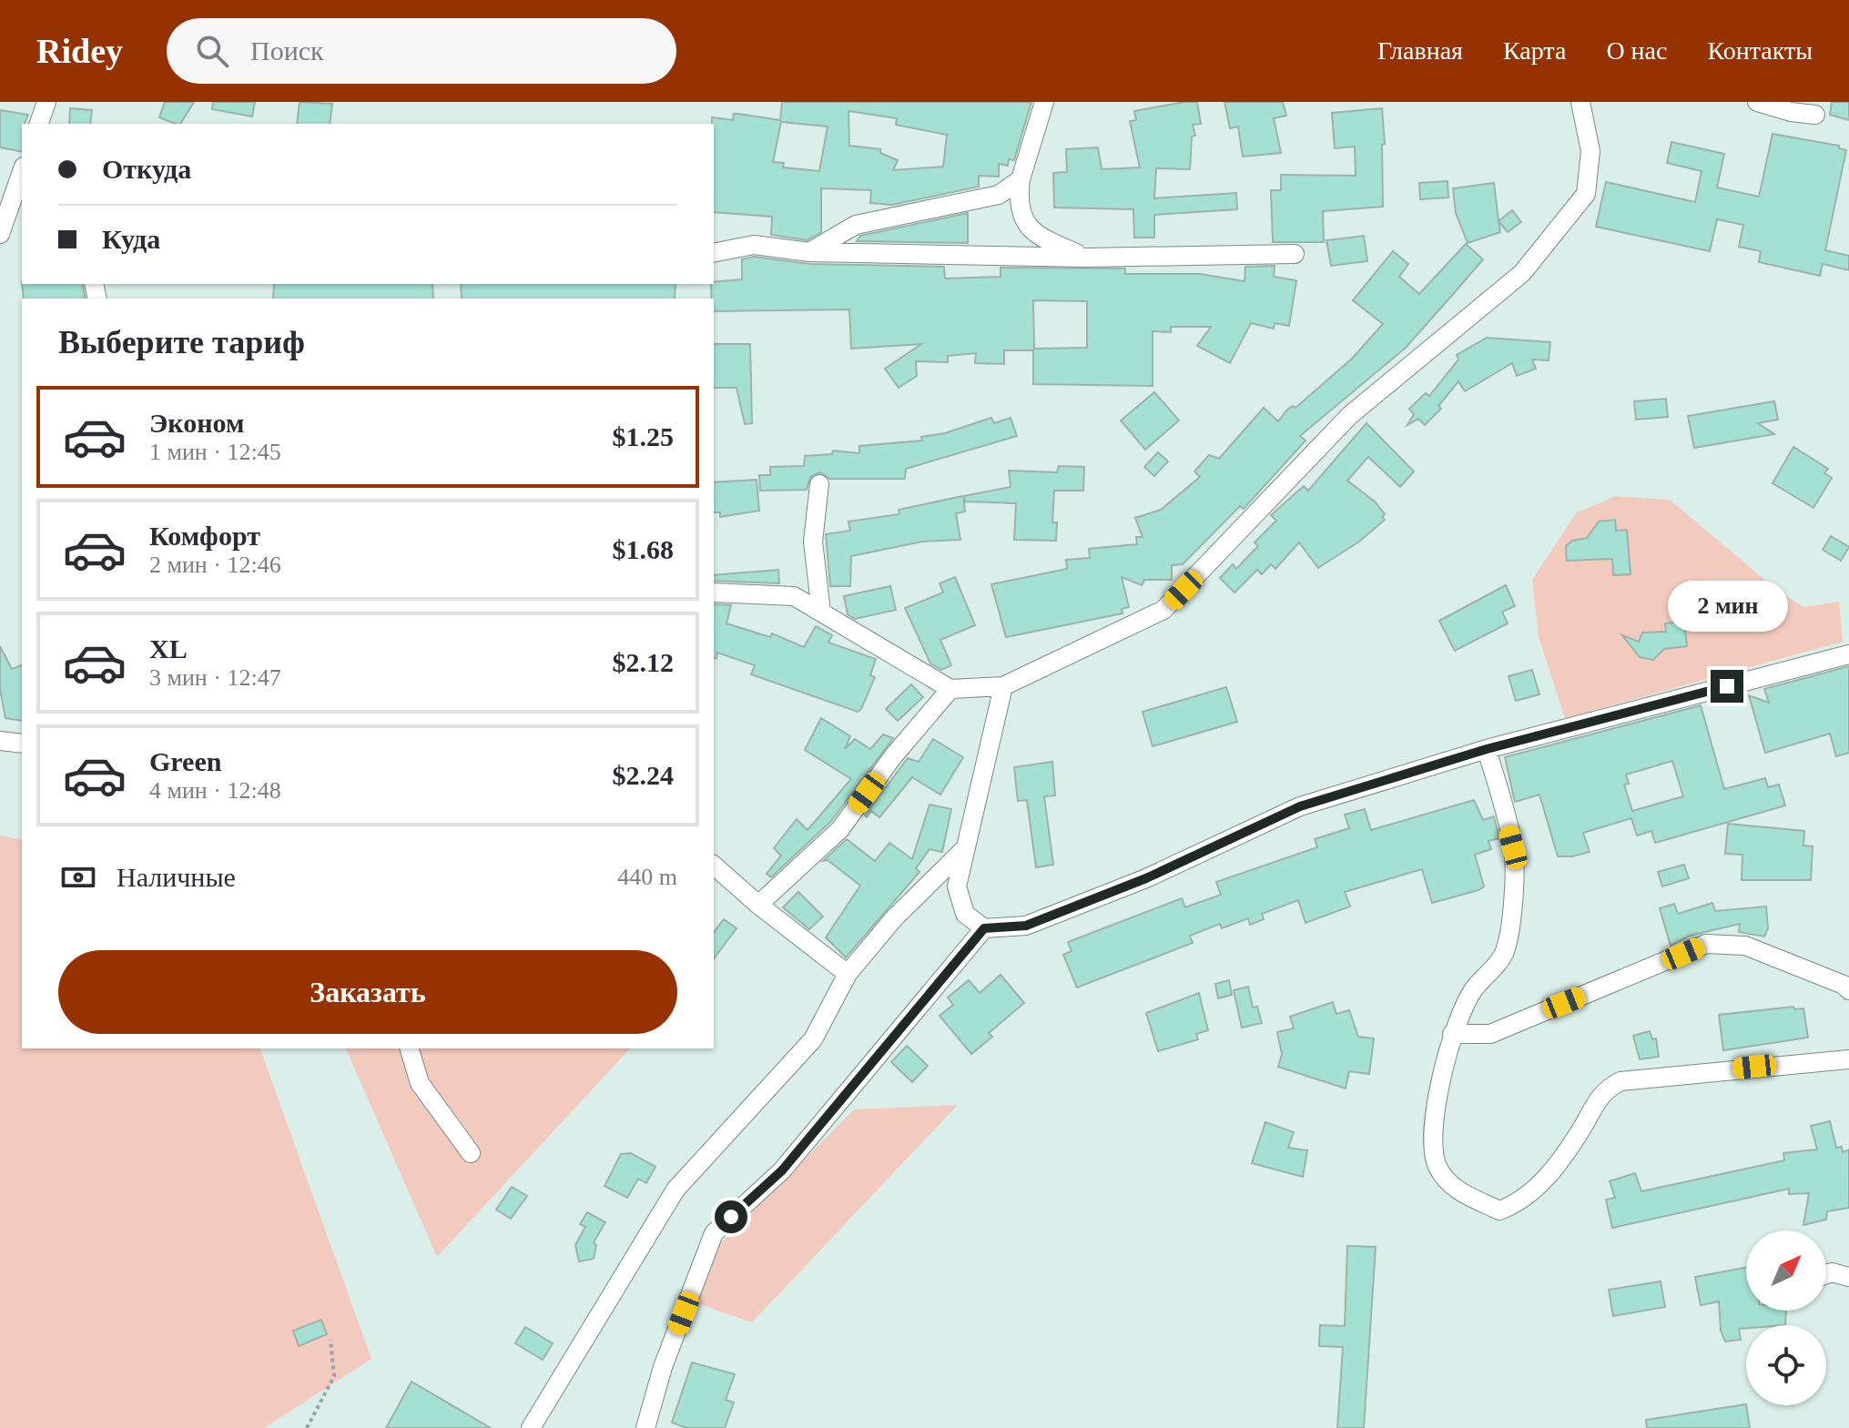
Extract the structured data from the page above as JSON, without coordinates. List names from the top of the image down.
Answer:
{
  "north": "top right",
  "page": {
    "header": "Ridey",
    "search": "Поиск",
    "nav": [
      "Главная",
      "Карта",
      "О нас",
      "Контакты"
    ],
    "banner": ["Откуда", "Куда"],
    "heading": "Выберите тариф",
    "list": [
      {
        "name": "Эконом",
        "note": "1 мин · 12:45",
        "value": "$1.25"
      },
      {
        "name": "Комфорт",
        "note": "2 мин · 12:46",
        "value": "$1.68"
      },
      {
        "name": "XL",
        "note": "3 мин · 12:47",
        "value": "$2.12"
      },
      {
        "name": "Green",
        "note": "4 мин · 12:48",
        "value": "$2.24"
      }
    ],
    "bubble": "2 мин",
    "pay": ["Наличные", "440 m"],
    "buttons": "Заказать"
  }
}
